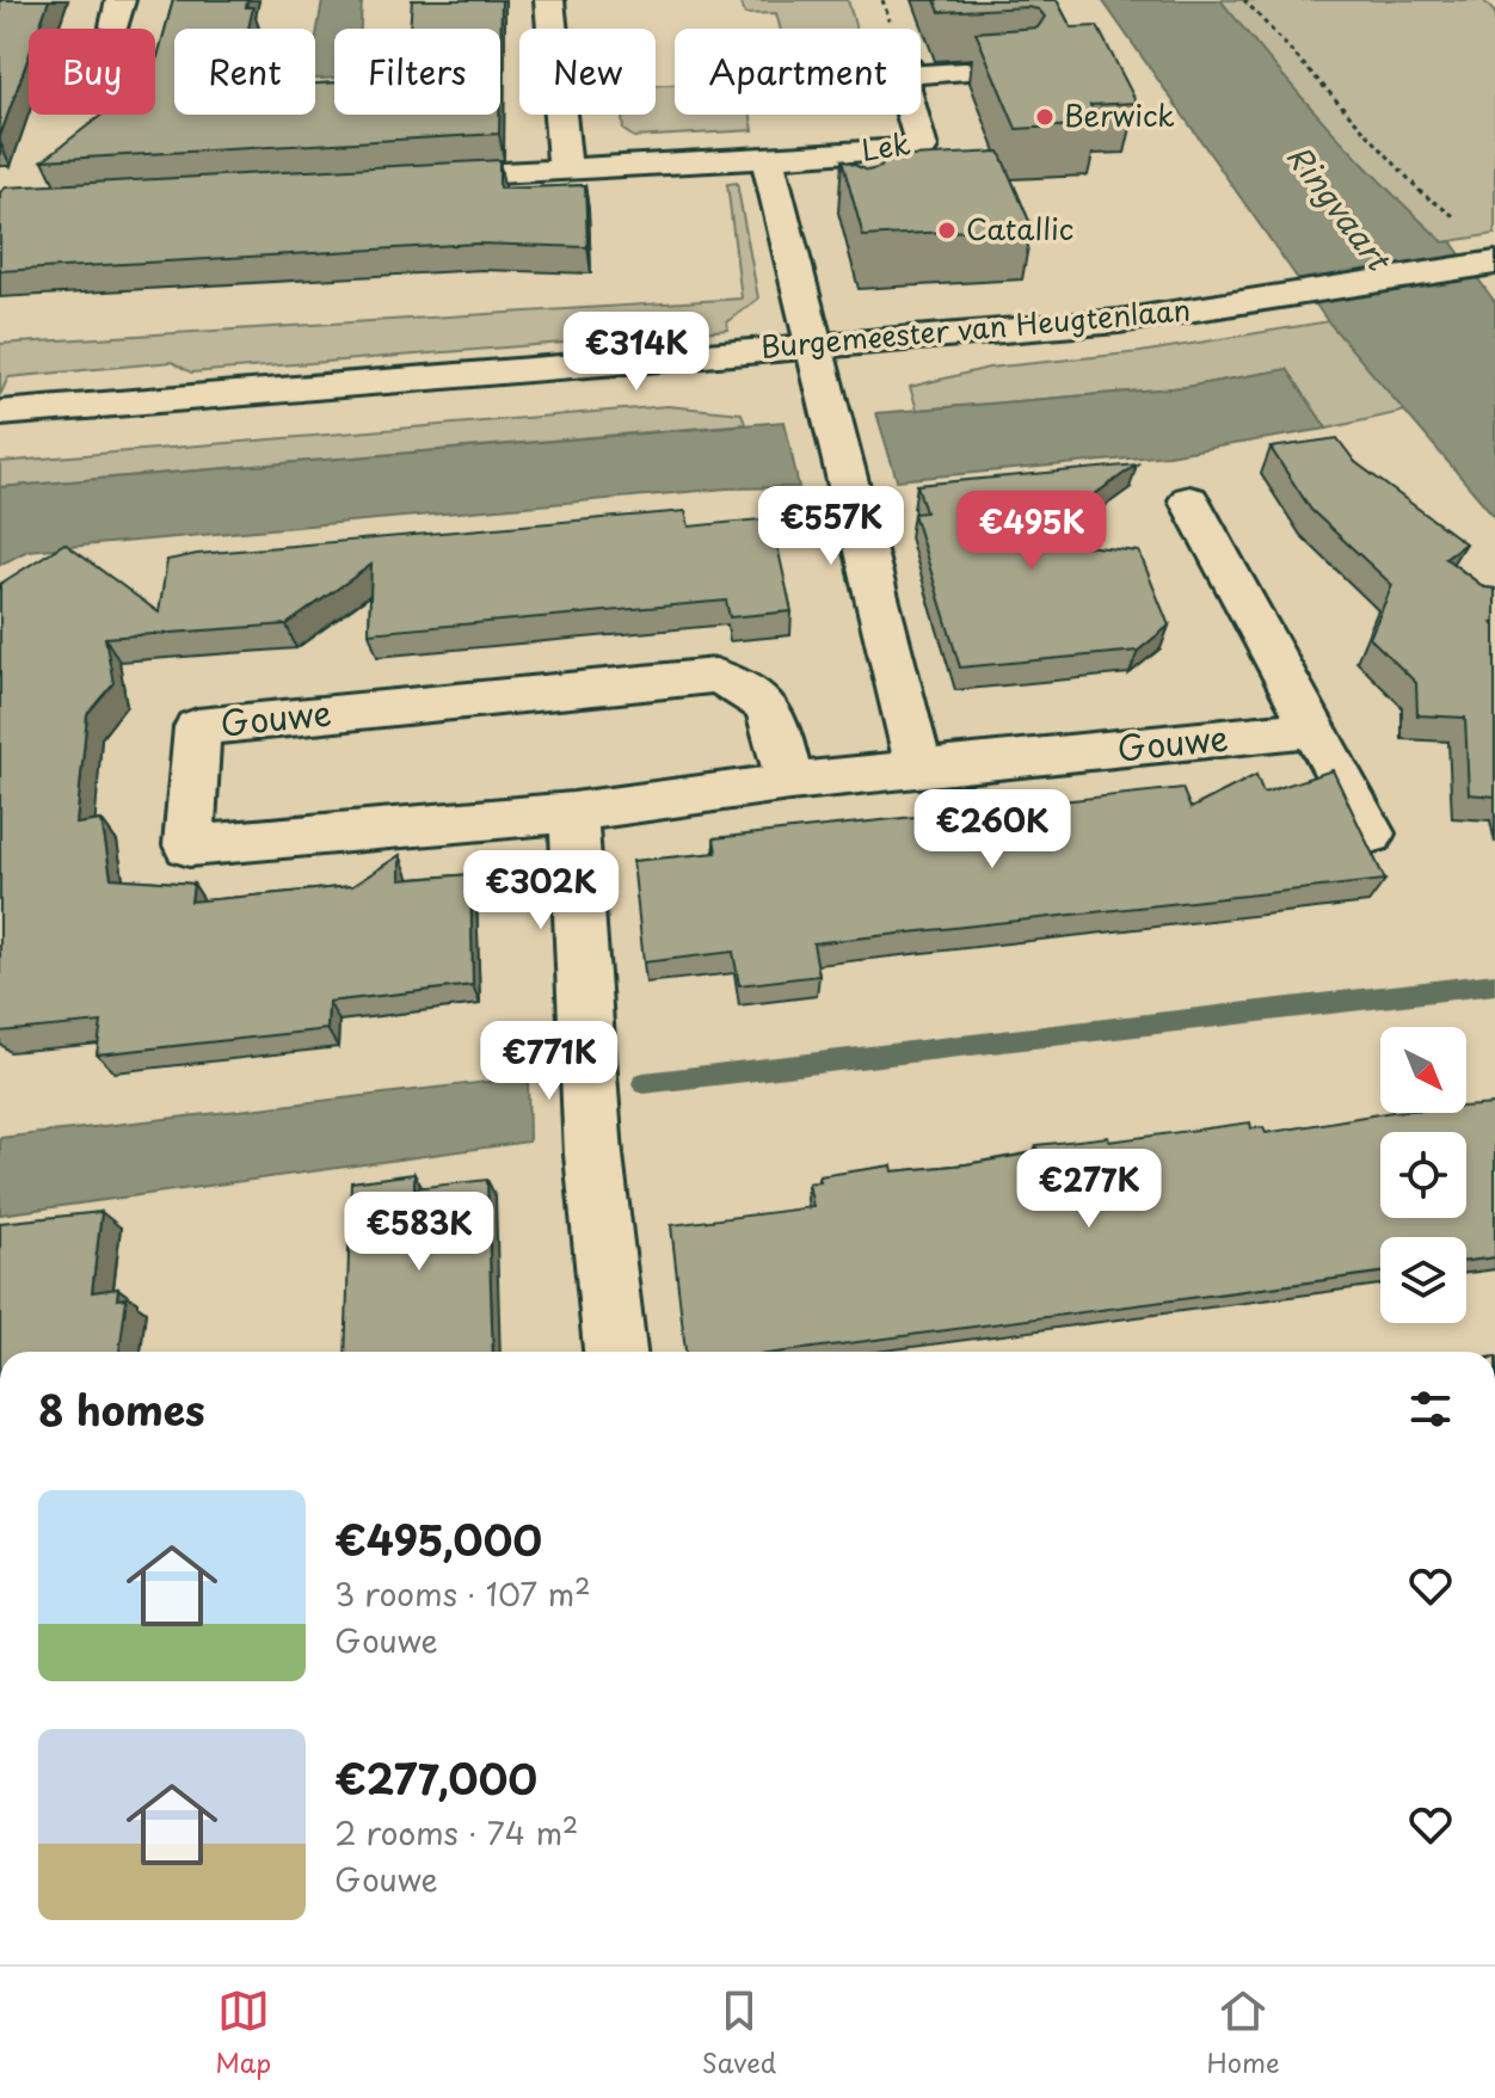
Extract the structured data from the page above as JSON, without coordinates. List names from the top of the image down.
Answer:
{
  "streets": {
    "street": ["Lek", "Burgemeester van Heugtenlaan", "Gouwe"]
  },
  "water": ["Ringvaart"],
  "places": ["Berwick", "Catallic"],
  "north": "bottom right",
  "page": {
    "chip": [
      "Buy",
      "Rent",
      "Filters",
      "New",
      "Apartment"
    ],
    "price": [
      "€314K",
      "€557K",
      "€495K",
      "€260K",
      "€302K",
      "€771K",
      "€277K",
      "€583K"
    ],
    "heading": "8 homes",
    "list": [
      {
        "name": "€495,000",
        "note": "3 rooms · 107 m² · Gouwe"
      },
      {
        "name": "€277,000",
        "note": "2 rooms · 74 m² · Gouwe"
      }
    ],
    "tabs": ["Map", "Saved", "Home"]
  }
}
